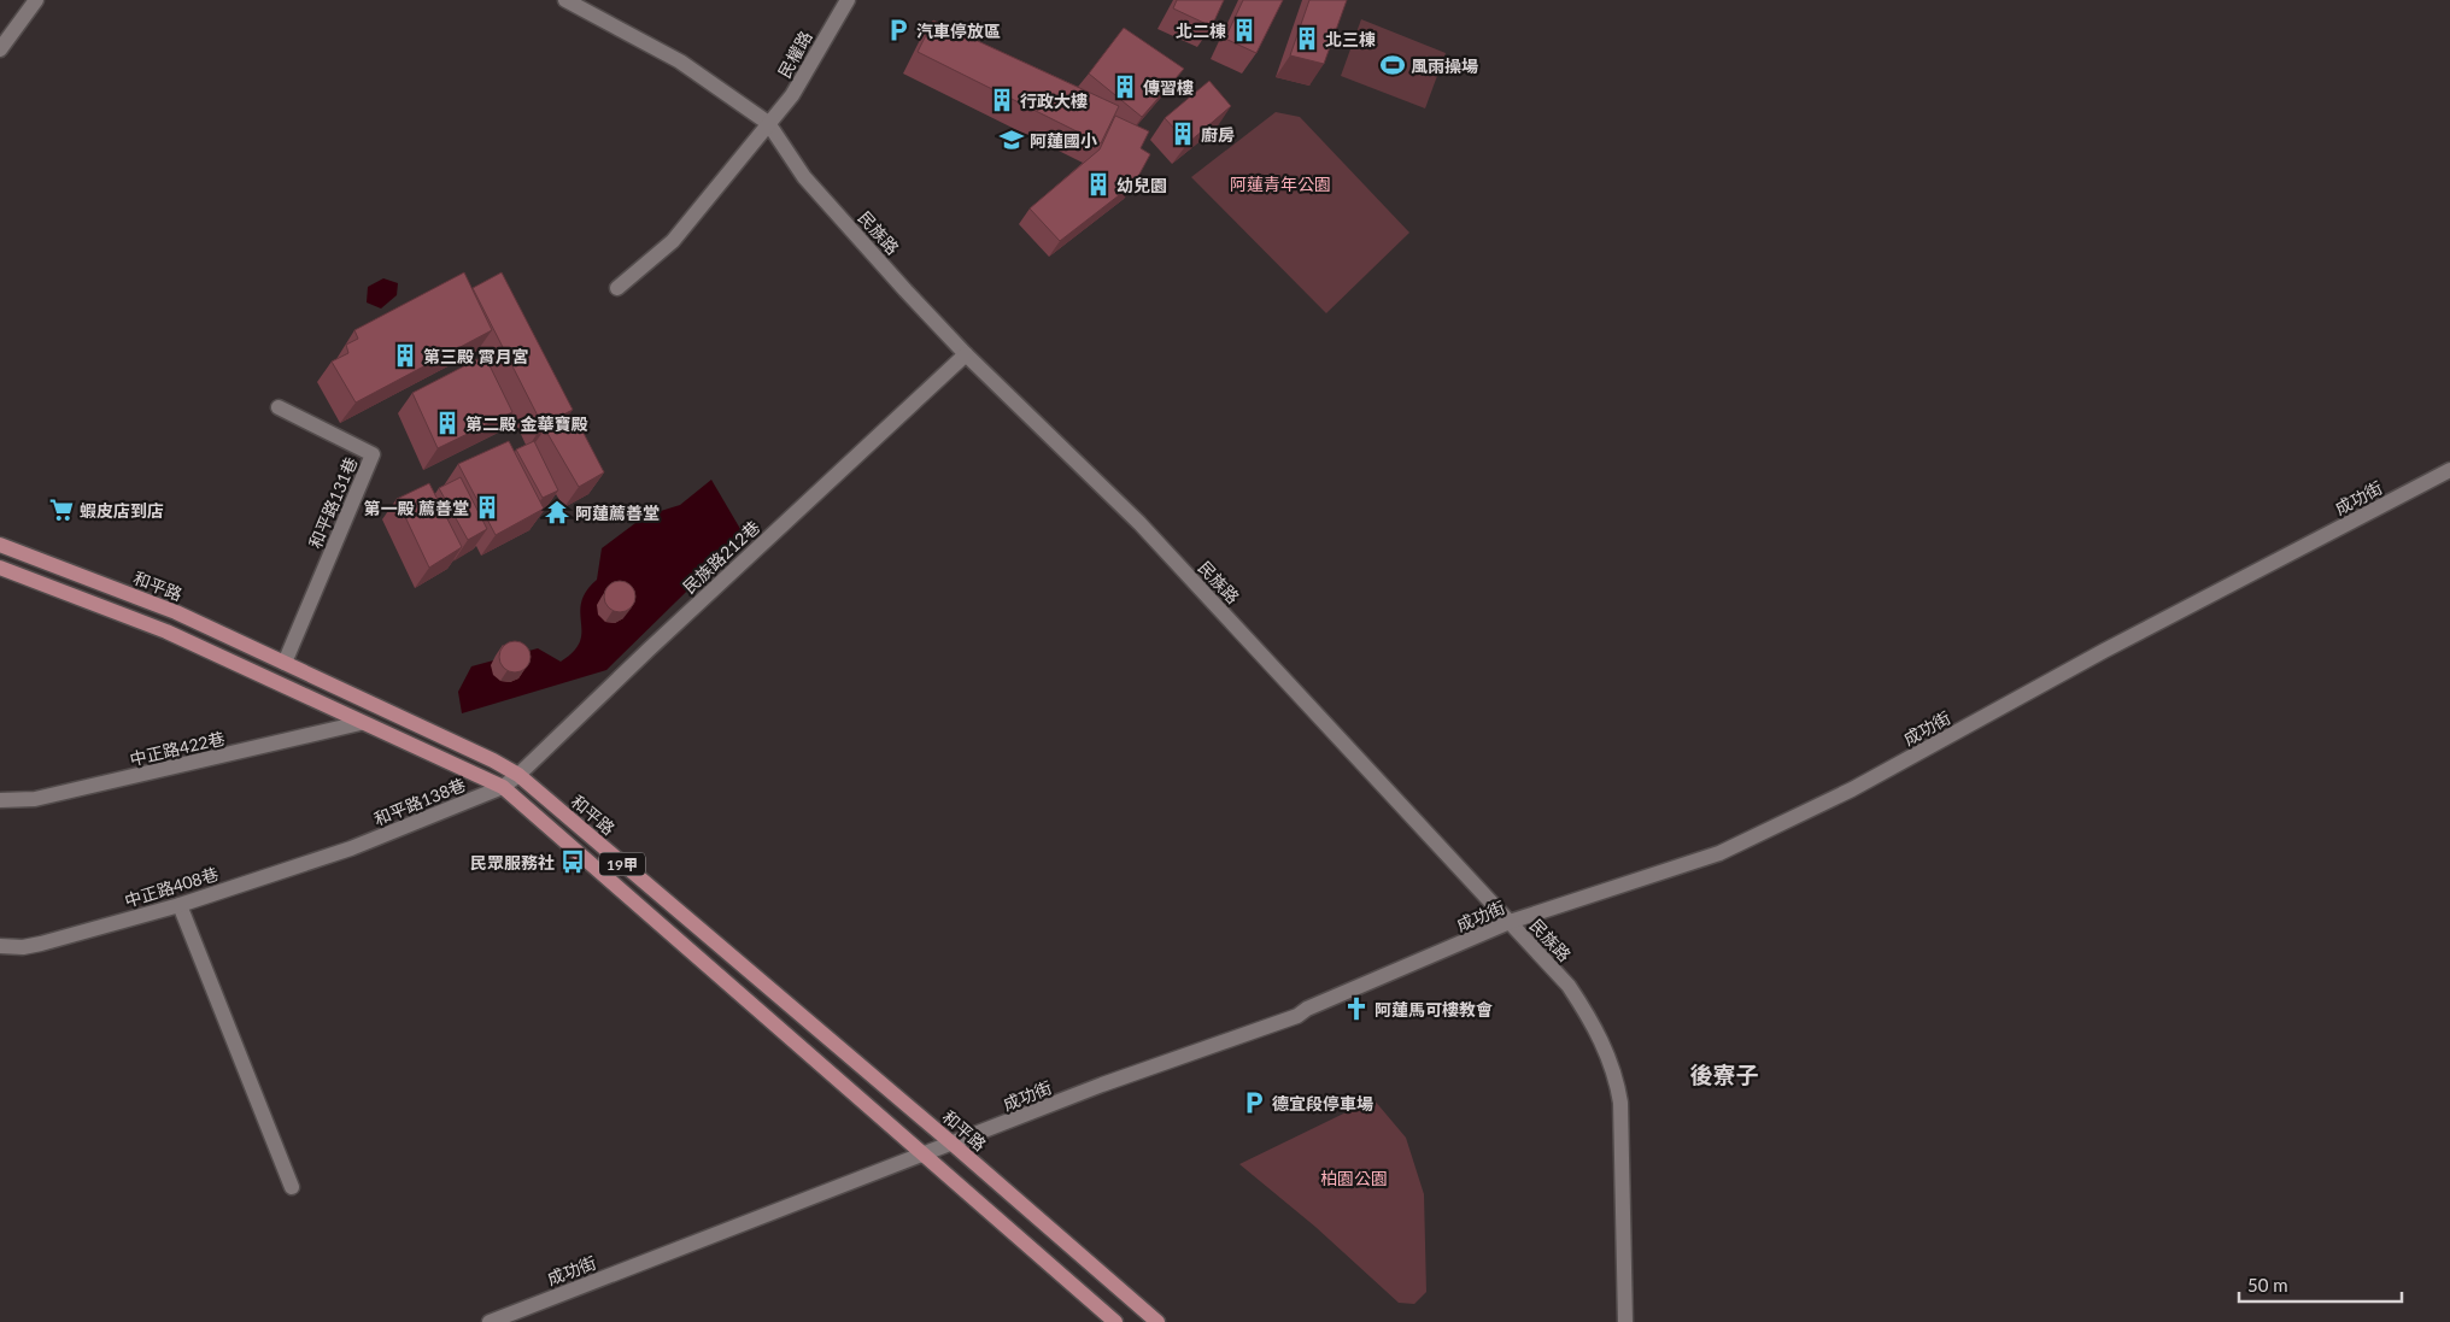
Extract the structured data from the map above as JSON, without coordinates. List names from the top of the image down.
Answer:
{
  "streets": {
    "main road": ["和平路", "19甲"],
    "street": [
      "民權路",
      "民族路",
      "成功街",
      "和平路131巷",
      "民族路212巷",
      "中正路422巷",
      "和平路138巷",
      "中正路408巷"
    ]
  },
  "crossings": [
    ["民權路", "民族路"],
    ["民族路", "成功街"],
    ["民族路", "民族路212巷"],
    ["成功街", "和平路"],
    ["成功街", "19甲"],
    ["和平路131巷", "和平路"],
    ["民族路212巷", "和平路"],
    ["民族路212巷", "和平路138巷"],
    ["民族路212巷", "19甲"],
    ["中正路422巷", "19甲"],
    ["和平路138巷", "19甲"],
    ["和平路138巷", "中正路408巷"]
  ],
  "districts": ["後寮子"],
  "parks": ["阿蓮青年公園", "柏園公園"],
  "places": {
    "parking": ["汽車停放區", "德宜段停車場"],
    "building": [
      "北二棟",
      "北三棟",
      "傳習樓",
      "行政大樓",
      "廚房",
      "幼兒園",
      "第三殿 霄月宮",
      "第二殿 金華寶殿",
      "第一殿 薦善堂"
    ],
    "sports": ["風雨操場"],
    "school or university": ["阿蓮國小"],
    "supermarket": ["蝦皮店到店"],
    "temple": ["阿蓮薦善堂"],
    "bus stop": ["民眾服務社"],
    "church": ["阿蓮馬可樓教會"]
  },
  "scale_bar": "50 m"
}
